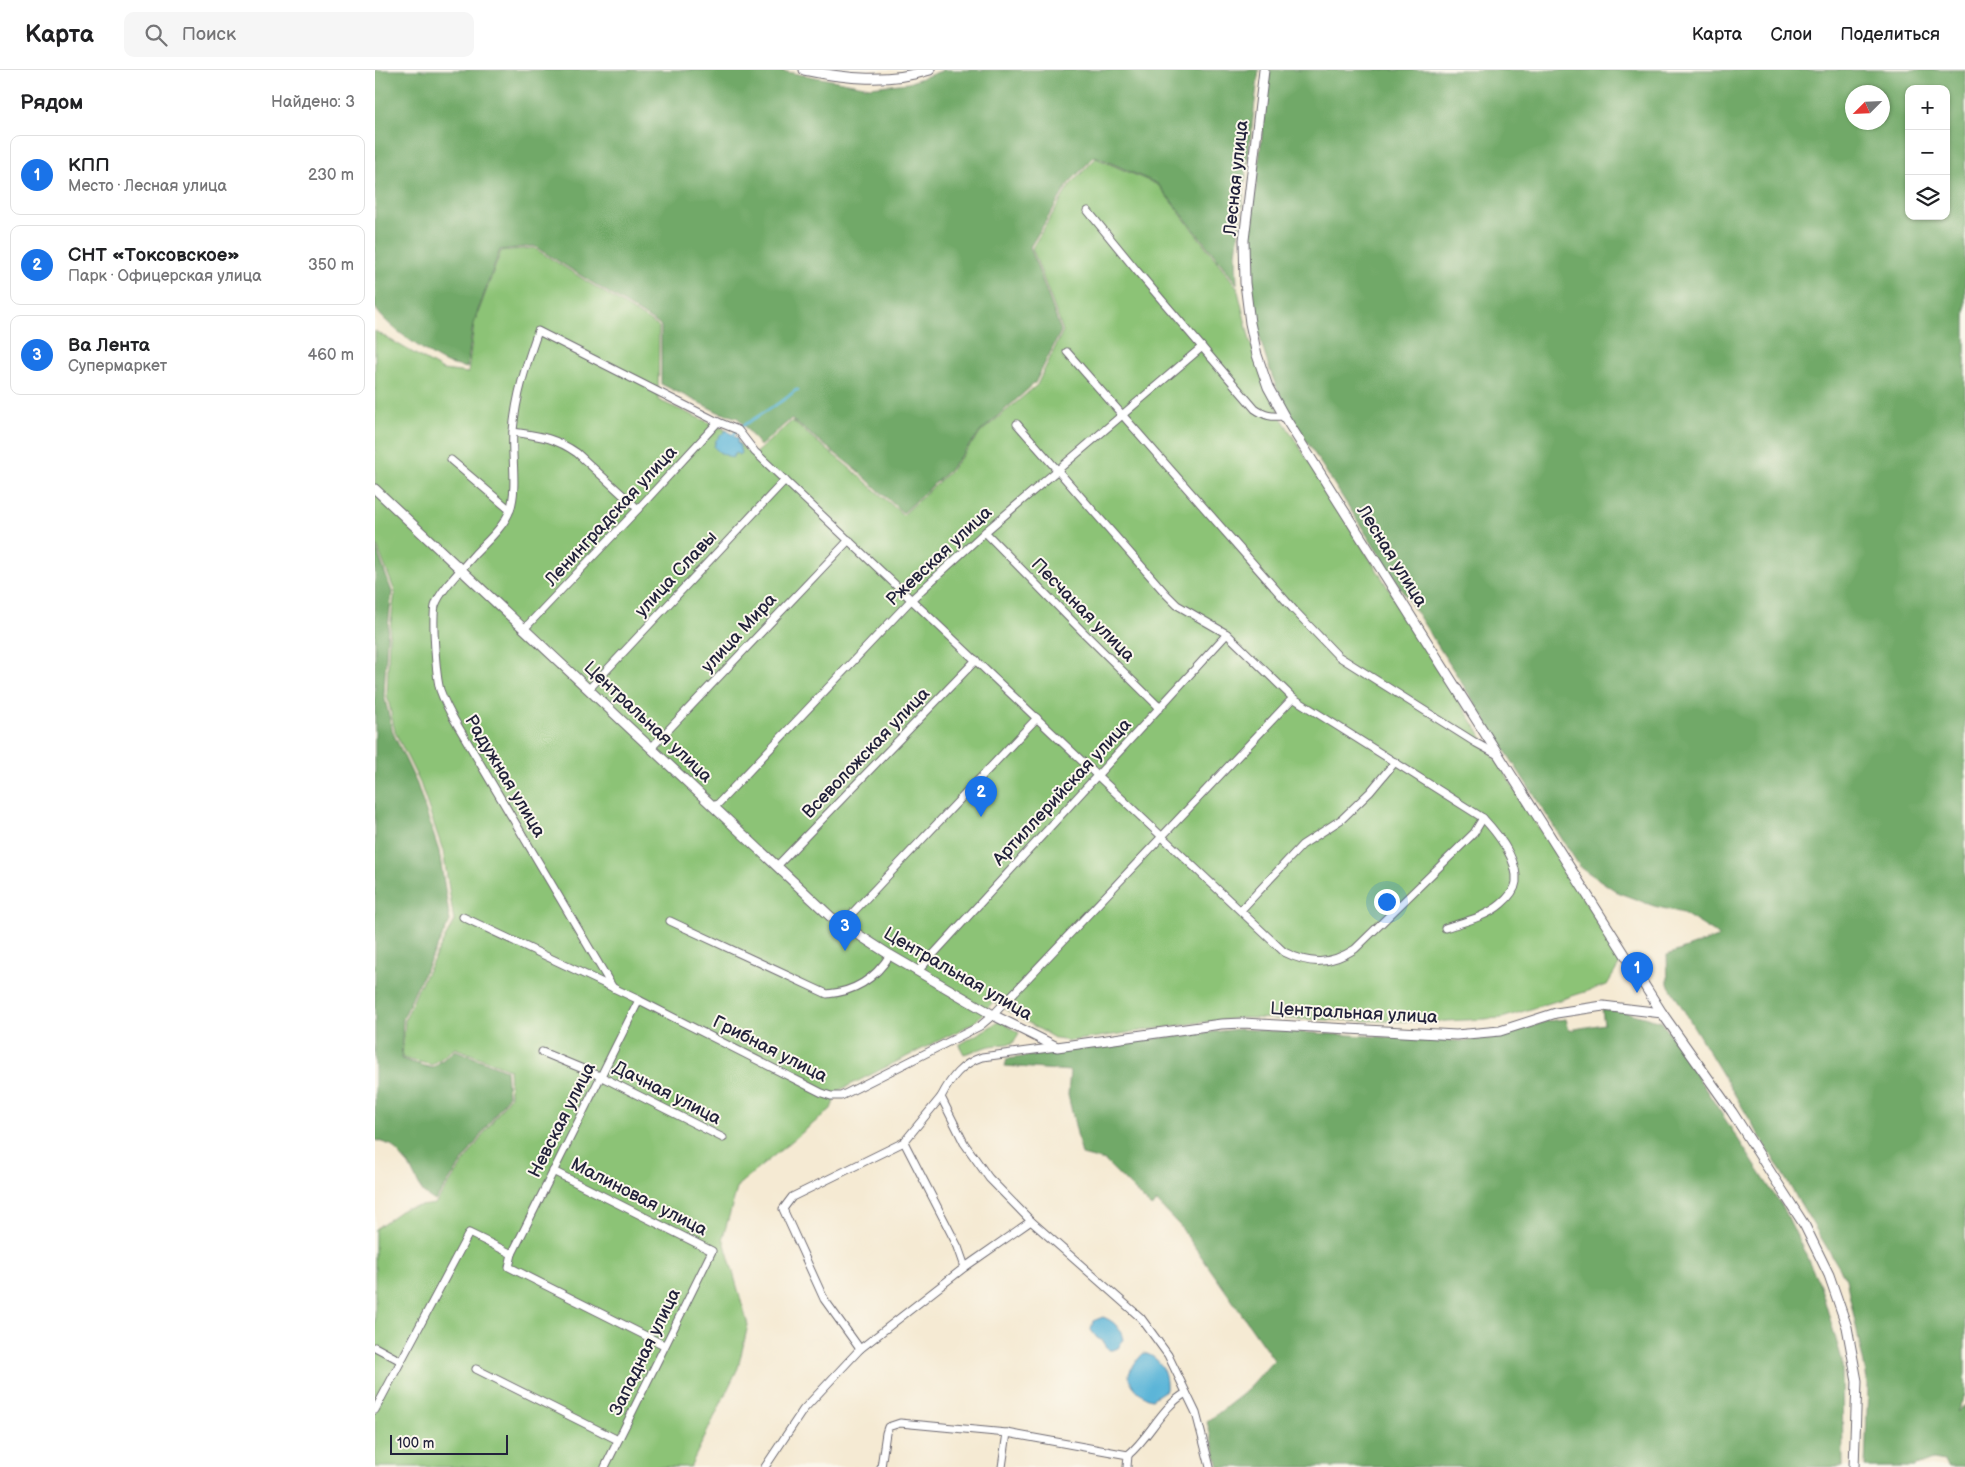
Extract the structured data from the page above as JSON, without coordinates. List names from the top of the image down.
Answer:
{
  "streets": {
    "street": [
      "Лесная улица",
      "Ленинградская улица",
      "Ржевская улица",
      "улица Славы",
      "Песчаная улица",
      "улица Мира",
      "Центральная улица",
      "Всеволожская улица",
      "Радужная улица",
      "Артиллерийская улица",
      "Грибная улица",
      "Дачная улица",
      "Невская улица",
      "Малиновая улица",
      "Западная улица"
    ]
  },
  "crossings": [
    ["Лесная улица", "Центральная улица"],
    ["Ленинградская улица", "Центральная улица"],
    ["Ржевская улица", "Песчаная улица"],
    ["Ржевская улица", "Центральная улица"],
    ["улица Славы", "Центральная улица"],
    ["Песчаная улица", "Артиллерийская улица"],
    ["улица Мира", "Центральная улица"],
    ["Центральная улица", "Всеволожская улица"],
    ["Центральная улица", "Радужная улица"],
    ["Центральная улица", "Артиллерийская улица"],
    ["Центральная улица", "Грибная улица"],
    ["Радужная улица", "Грибная улица"],
    ["Грибная улица", "Невская улица"],
    ["Дачная улица", "Невская улица"],
    ["Невская улица", "Малиновая улица"],
    ["Малиновая улица", "Западная улица"]
  ],
  "scale_bar": "100 m",
  "north": "bottom left",
  "page": {
    "header": "Карта",
    "search": "Поиск",
    "nav": ["Карта", "Слои", "Поделиться"],
    "heading": ["Рядом", "Найдено: 3"],
    "map_buttons": ["+", "−"],
    "list": [
      {
        "mark": "1",
        "name": "КПП",
        "note": "Место · Лесная улица",
        "value": "230 m"
      },
      {
        "mark": "2",
        "name": "СНТ «Токсовское»",
        "note": "Парк · Офицерская улица",
        "value": "350 m"
      },
      {
        "mark": "3",
        "name": "Ва Лента",
        "note": "Супермаркет",
        "value": "460 m"
      }
    ],
    "pins": ["2", "3", "1"],
    "scale": "100 m"
  }
}
